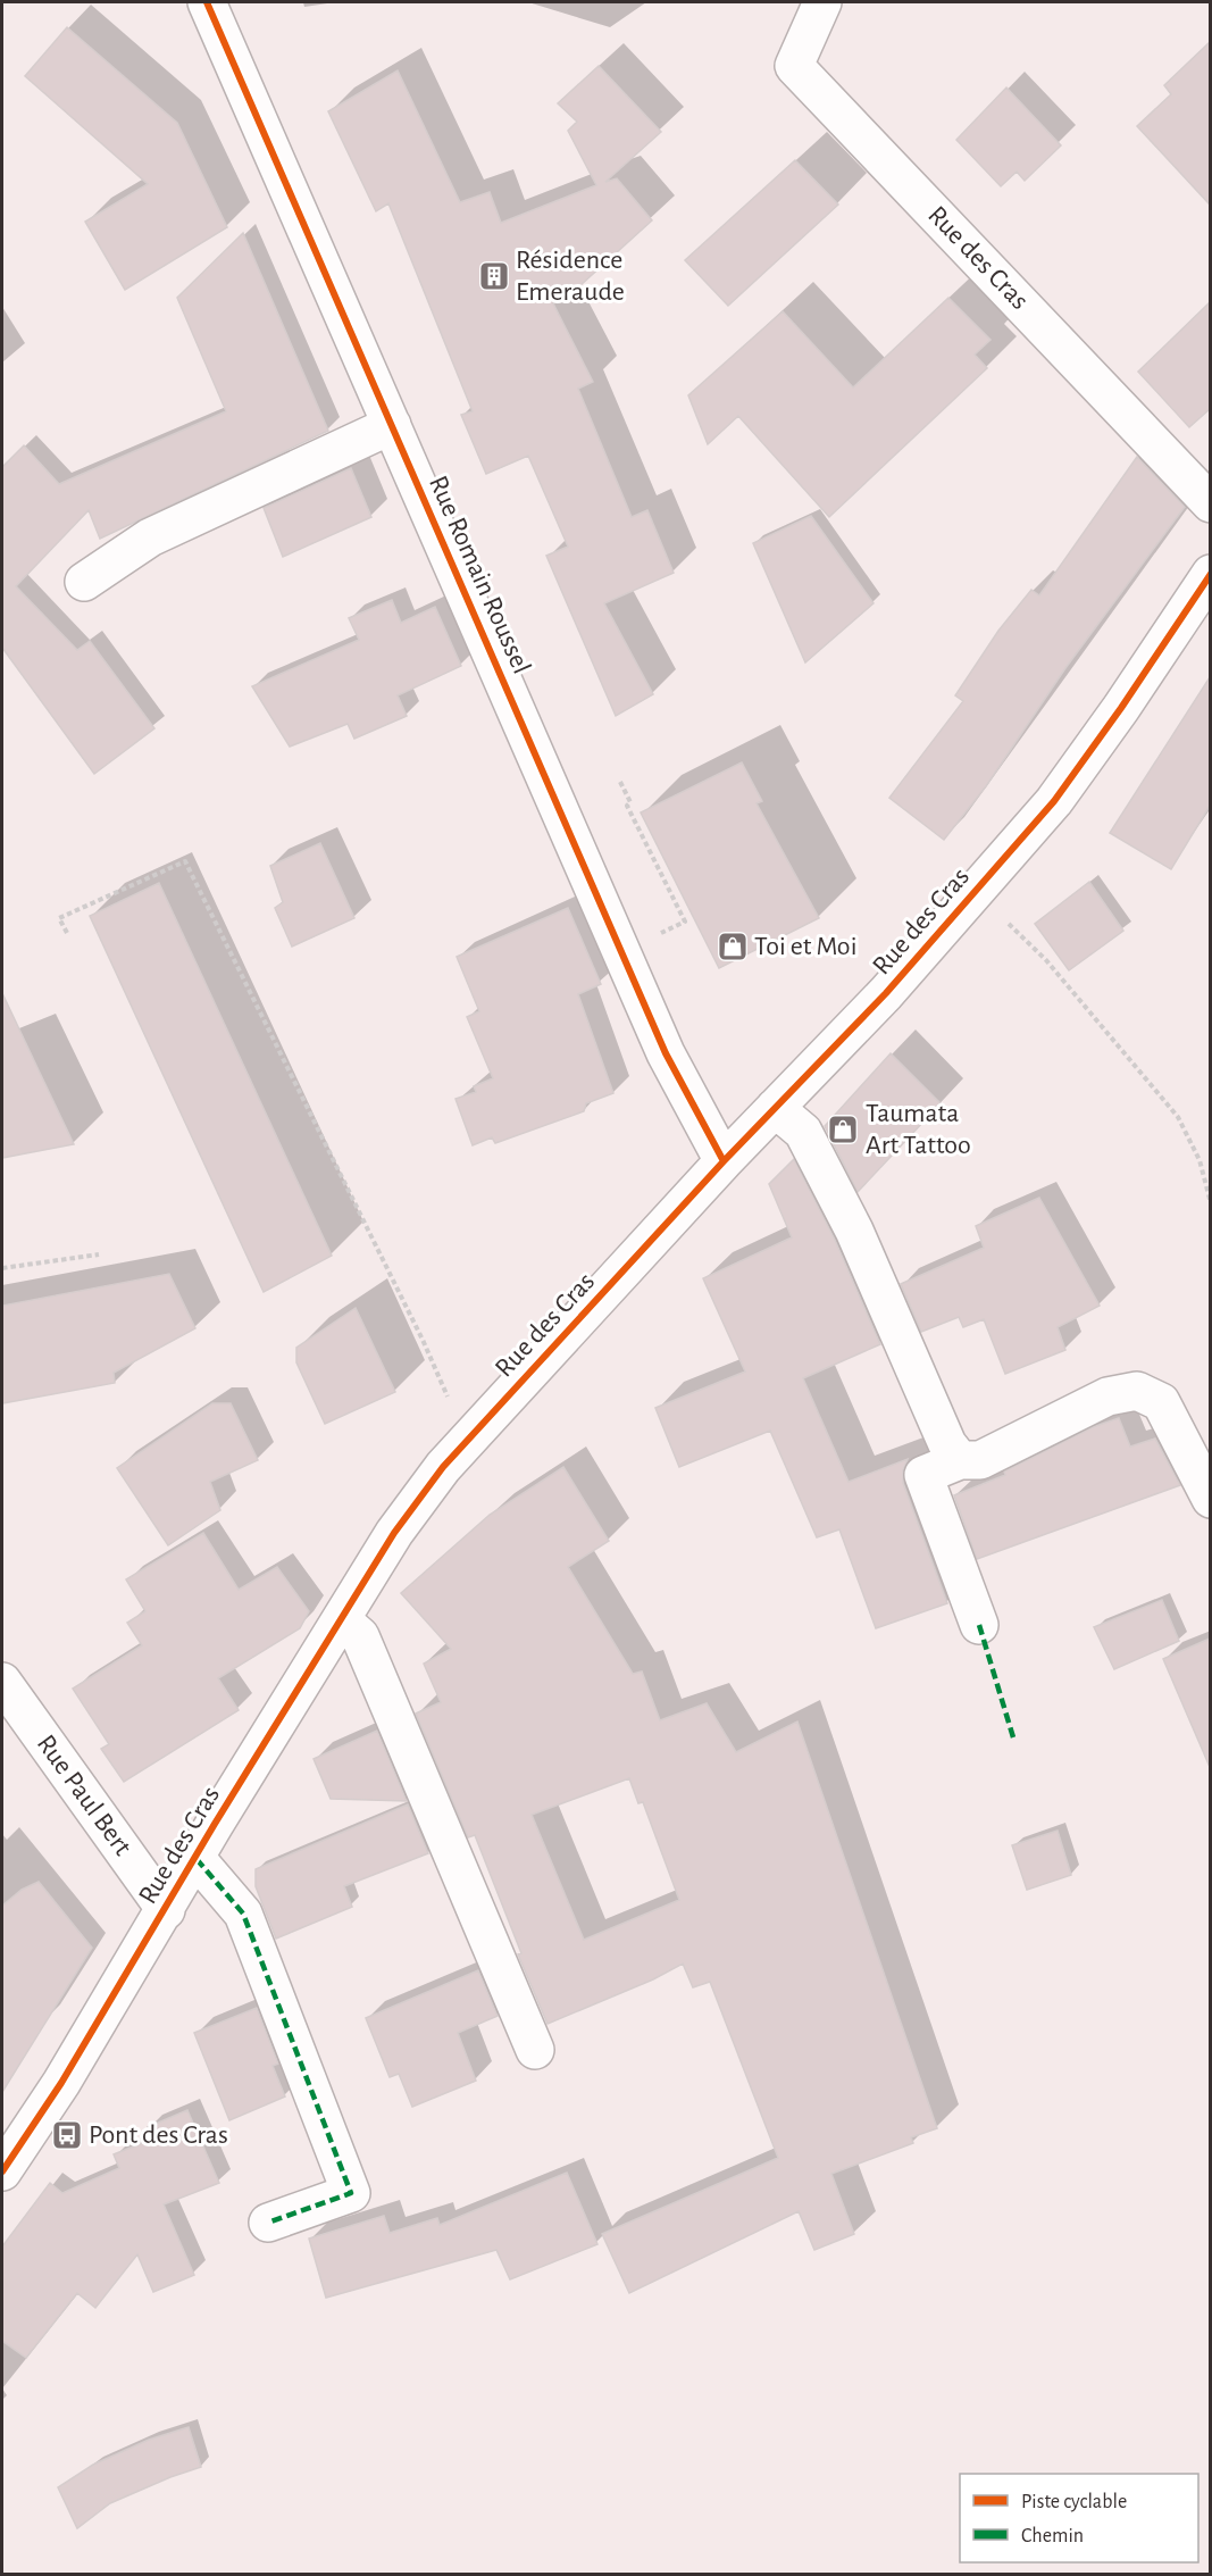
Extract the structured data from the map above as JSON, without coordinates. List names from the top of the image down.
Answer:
{
  "streets": {
    "street": ["Rue des Cras", "Rue Romain Roussel", "Rue Paul Bert"]
  },
  "crossings": [
    ["Rue des Cras", "Rue Romain Roussel"],
    ["Rue des Cras", "Rue Paul Bert"]
  ],
  "places": {
    "building": ["Résidence Emeraude"],
    "shop": ["Toi et Moi", "Taumata Art Tattoo"],
    "bus stop": ["Pont des Cras"]
  },
  "legend": ["Piste cyclable", "Chemin"]
}
